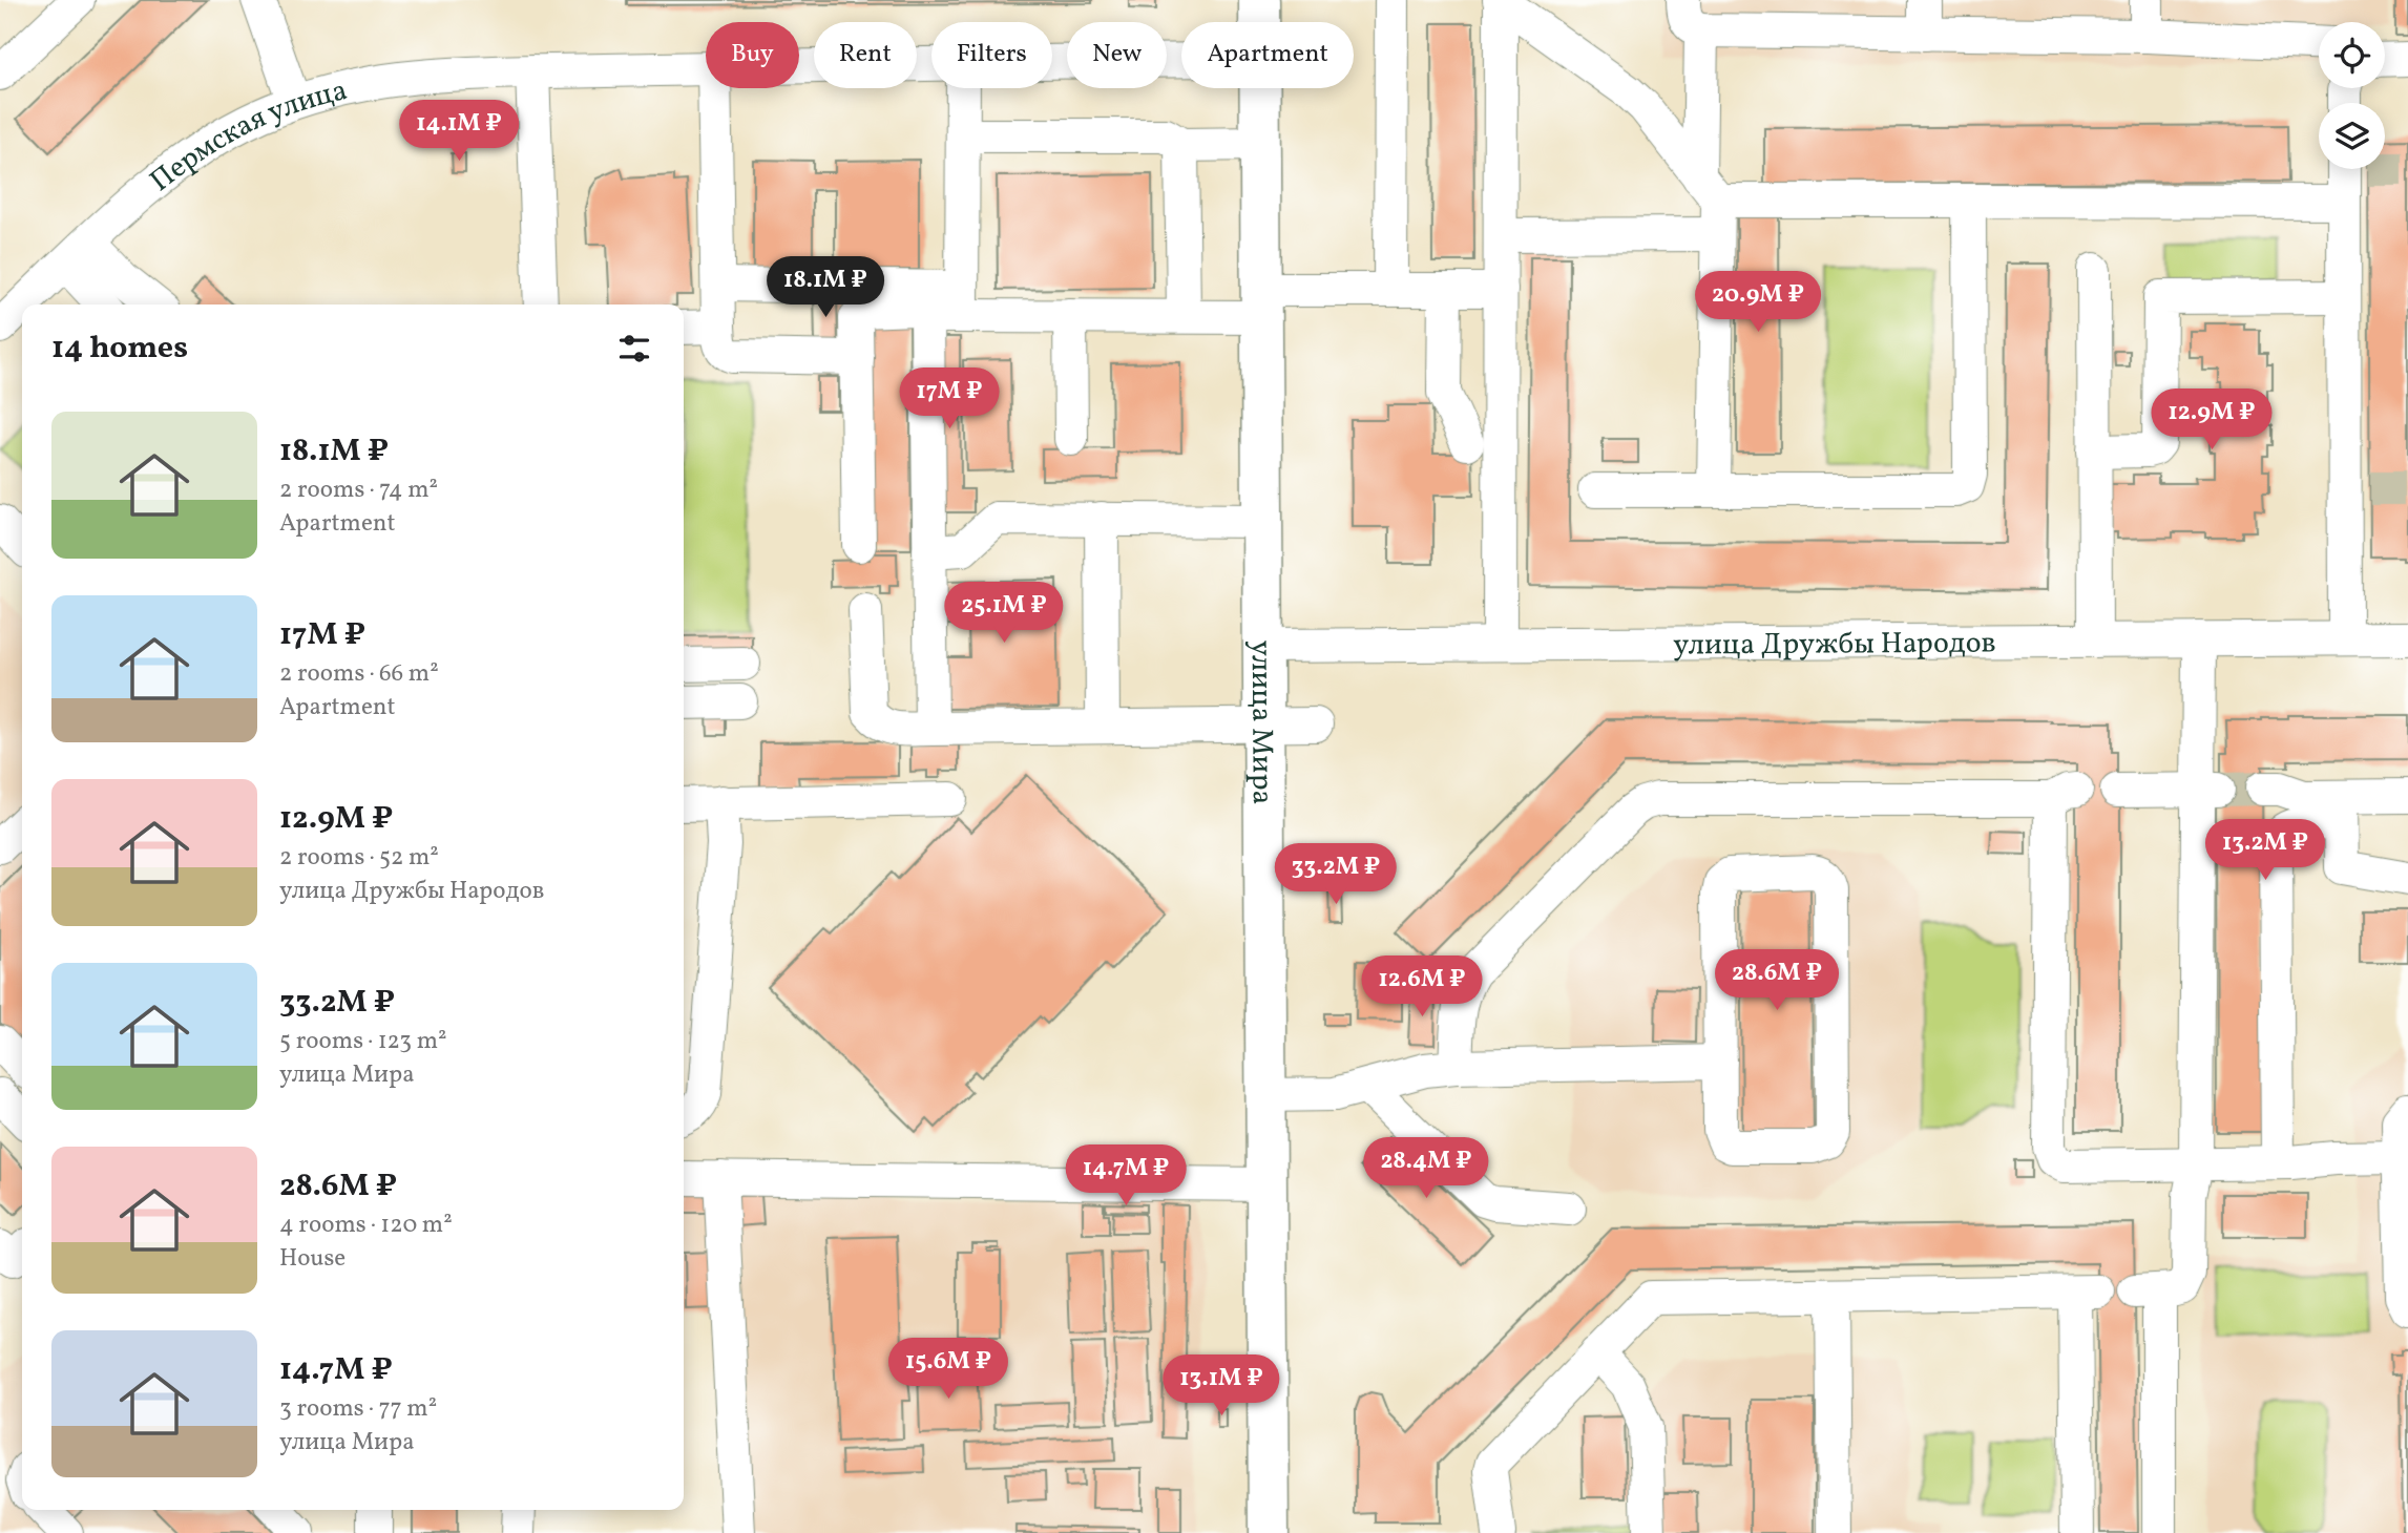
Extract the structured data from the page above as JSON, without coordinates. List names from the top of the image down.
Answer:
{
  "streets": {
    "main road": ["улица Мира"],
    "street": ["Пермская улица", "улица Дружбы Народов"]
  },
  "crossings": [
    ["улица Дружбы Народов", "улица Мира"]
  ],
  "page": {
    "chip": [
      "Buy",
      "Rent",
      "Filters",
      "New",
      "Apartment"
    ],
    "price": [
      "14.1M ₽",
      "18.1M ₽",
      "20.9M ₽",
      "17M ₽",
      "12.9M ₽",
      "25.1M ₽",
      "13.2M ₽",
      "33.2M ₽",
      "28.6M ₽",
      "12.6M ₽",
      "28.4M ₽",
      "14.7M ₽",
      "15.6M ₽",
      "13.1M ₽"
    ],
    "heading": "14 homes",
    "list": [
      {
        "name": "18.1M ₽",
        "note": "2 rooms · 74 m² · Apartment"
      },
      {
        "name": "17M ₽",
        "note": "2 rooms · 66 m² · Apartment"
      },
      {
        "name": "12.9M ₽",
        "note": "2 rooms · 52 m² · улица Дружбы Народов"
      },
      {
        "name": "33.2M ₽",
        "note": "5 rooms · 123 m² · улица Мира"
      },
      {
        "name": "28.6M ₽",
        "note": "4 rooms · 120 m² · House"
      },
      {
        "name": "14.7M ₽",
        "note": "3 rooms · 77 m² · улица Мира"
      }
    ]
  }
}
